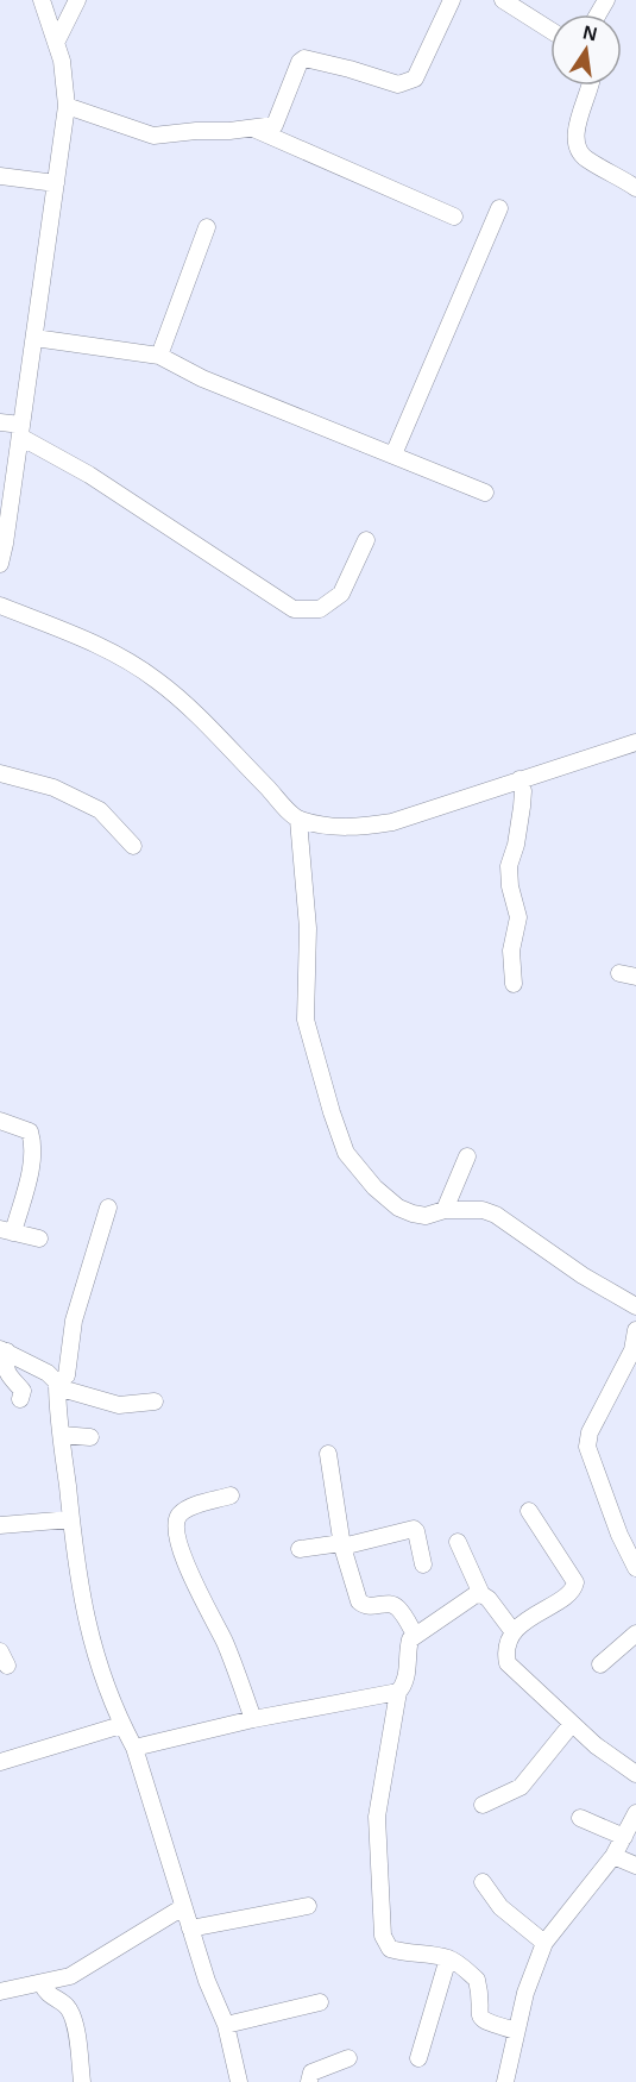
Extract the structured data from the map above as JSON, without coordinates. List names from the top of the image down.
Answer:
{
  "north": "top"
}
